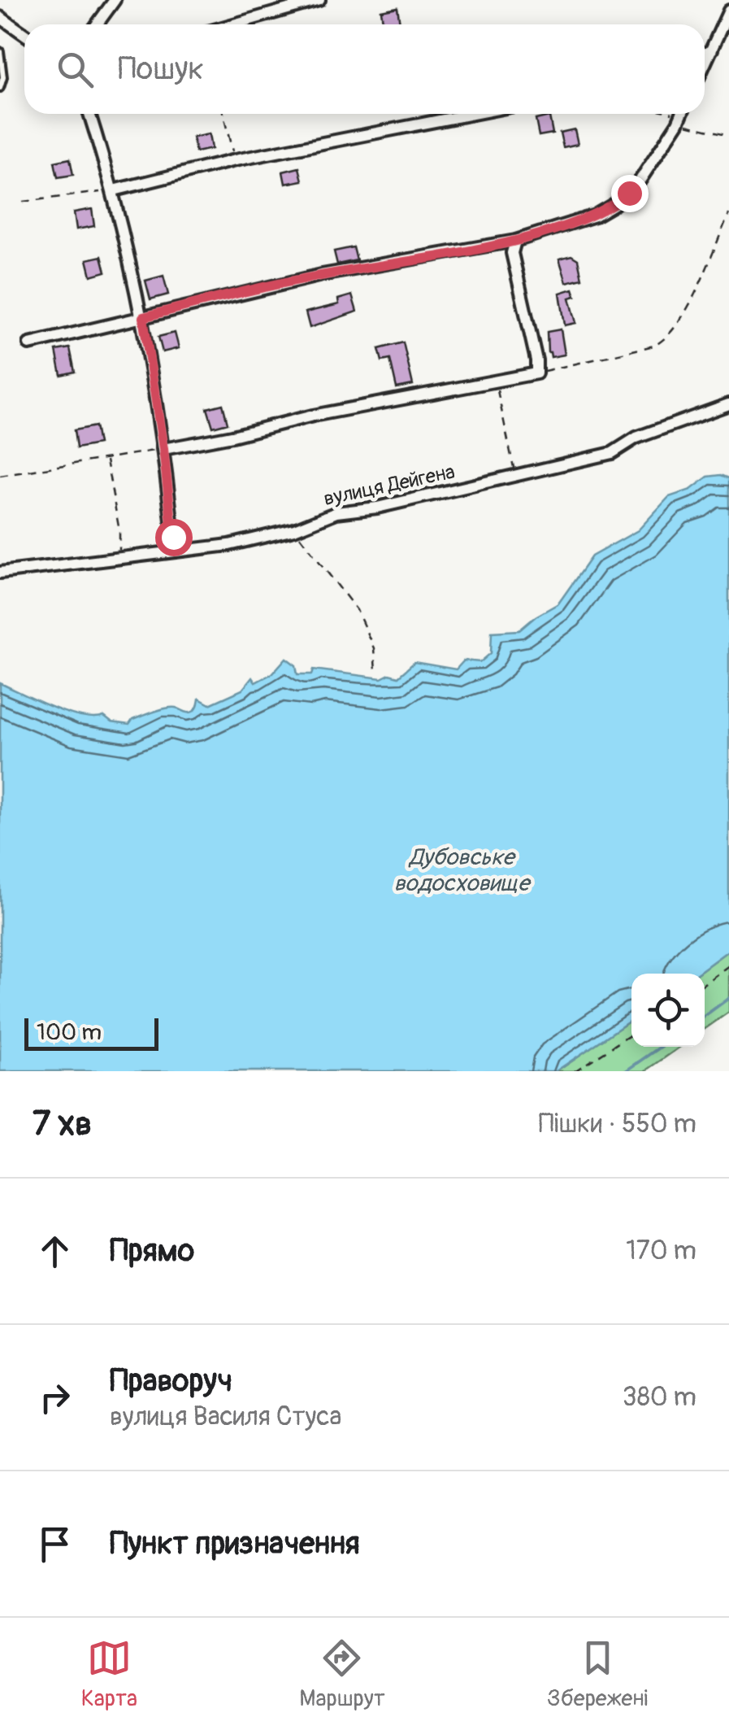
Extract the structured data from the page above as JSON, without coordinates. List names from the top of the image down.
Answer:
{
  "streets": {
    "street": ["вулиця Дейгена"]
  },
  "water": ["Дубовське водосховище"],
  "scale_bar": "100 m",
  "page": {
    "search": "Пошук",
    "scale": "100 m",
    "heading": ["7 хв", "Пішки · 550 m"],
    "list": [
      ["Прямо", "170 m"],
      ["Праворуч", "вулиця Василя Стуса", "380 m"],
      "Пункт призначення"
    ],
    "nav": ["Карта", "Маршрут", "Збережені"]
  }
}
